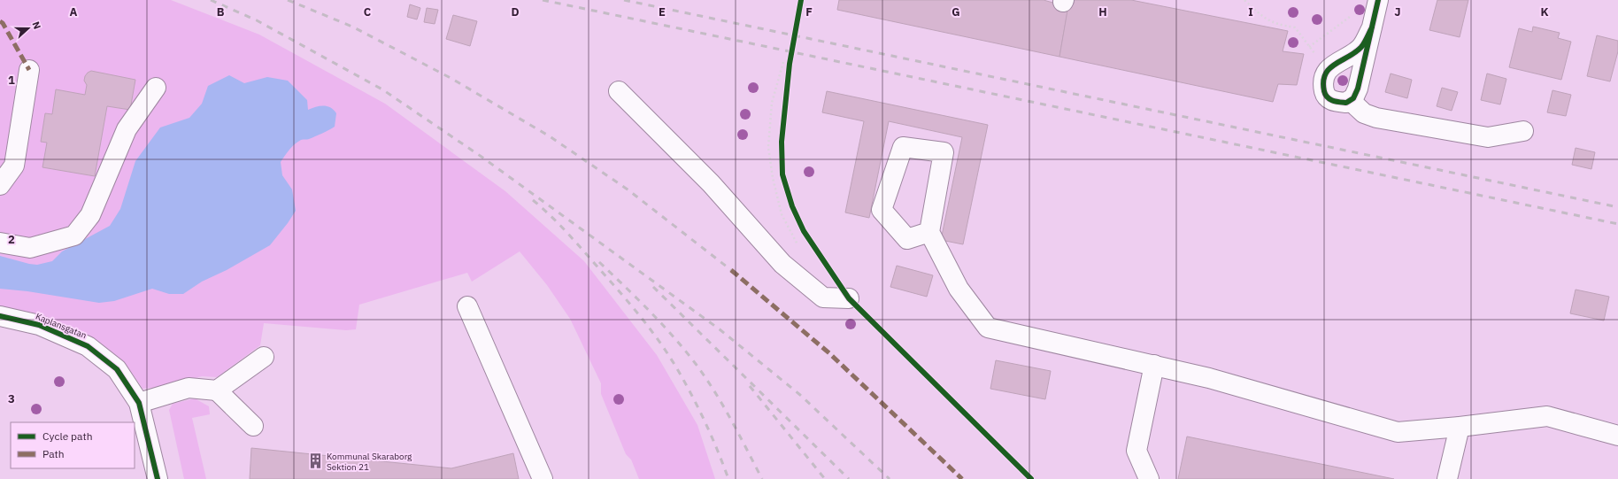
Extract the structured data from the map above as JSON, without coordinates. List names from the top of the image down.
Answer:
{
  "streets": {
    "street": ["Kaplansgatan"]
  },
  "places": {
    "building": ["Kommunal Skaraborg Sektion 21"]
  },
  "legend": ["Cycle path", "Path"],
  "north": "right",
  "grid": {
    "columns": [
      "A",
      "B",
      "C",
      "D",
      "E",
      "F",
      "G",
      "H",
      "I",
      "J",
      "K"
    ],
    "rows": ["1", "2", "3"]
  }
}
